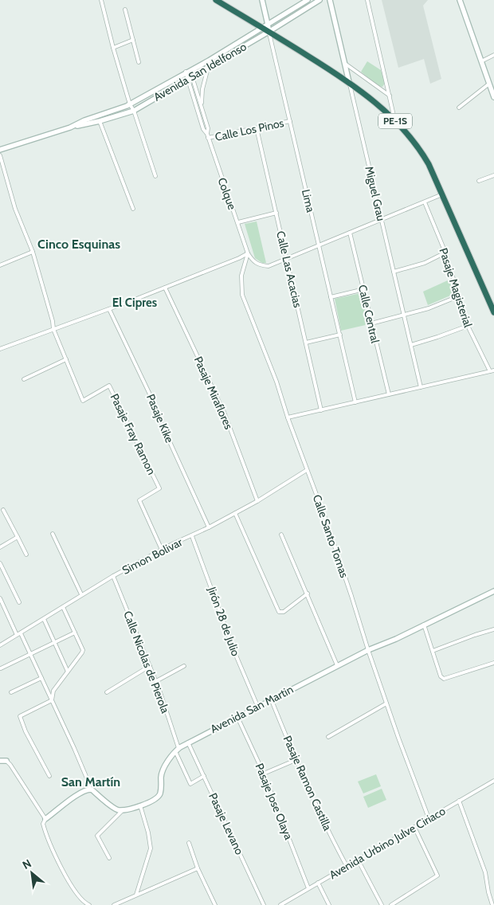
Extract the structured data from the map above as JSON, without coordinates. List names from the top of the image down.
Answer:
{
  "streets": {
    "highway": ["PE-1S"],
    "street": [
      "Avenida San Idelfonso",
      "Calle Los Pinos",
      "Colque",
      "Miguel Grau",
      "Lima",
      "Calle Las Acacias",
      "Pasaje Magisterial",
      "Calle Central",
      "Pasaje Miraflores",
      "Pasaje Kike",
      "Pasaje Fray Ramon",
      "Calle Santo Tomas",
      "Simon Bolivar",
      "Jirón 28 de Julio",
      "Calle Nicolas de Pierola",
      "Avenida San Martin",
      "Pasaje Ramon Castilla",
      "Pasaje Jose Olaya",
      "Pasaje Levano",
      "Avenida Urbino Julve Ciriaco"
    ]
  },
  "crossings": [
    ["Avenida San Idelfonso", "PE-1S"],
    ["Avenida San Idelfonso", "Colque"],
    ["Avenida San Idelfonso", "Lima"],
    ["PE-1S", "Miguel Grau"],
    ["PE-1S", "Lima"],
    ["Calle Los Pinos", "Colque"],
    ["Calle Los Pinos", "Lima"],
    ["Calle Los Pinos", "Calle Las Acacias"],
    ["Colque", "Calle Santo Tomas"],
    ["Pasaje Miraflores", "Simon Bolivar"],
    ["Pasaje Kike", "Simon Bolivar"],
    ["Pasaje Fray Ramon", "Simon Bolivar"],
    ["Calle Santo Tomas", "Simon Bolivar"],
    ["Calle Santo Tomas", "Avenida San Martin"],
    ["Calle Santo Tomas", "Avenida Urbino Julve Ciriaco"],
    ["Simon Bolivar", "Jirón 28 de Julio"],
    ["Simon Bolivar", "Calle Nicolas de Pierola"],
    ["Jirón 28 de Julio", "Avenida San Martin"],
    ["Calle Nicolas de Pierola", "Avenida San Martin"],
    ["Calle Nicolas de Pierola", "Pasaje Levano"],
    ["Avenida San Martin", "Pasaje Ramon Castilla"],
    ["Avenida San Martin", "Pasaje Jose Olaya"],
    ["Avenida San Martin", "Pasaje Levano"],
    ["Pasaje Ramon Castilla", "Avenida Urbino Julve Ciriaco"],
    ["Pasaje Jose Olaya", "Avenida Urbino Julve Ciriaco"]
  ],
  "districts": ["Cinco Esquinas", "El Cipres", "San Martín"],
  "north": "top left"
}
